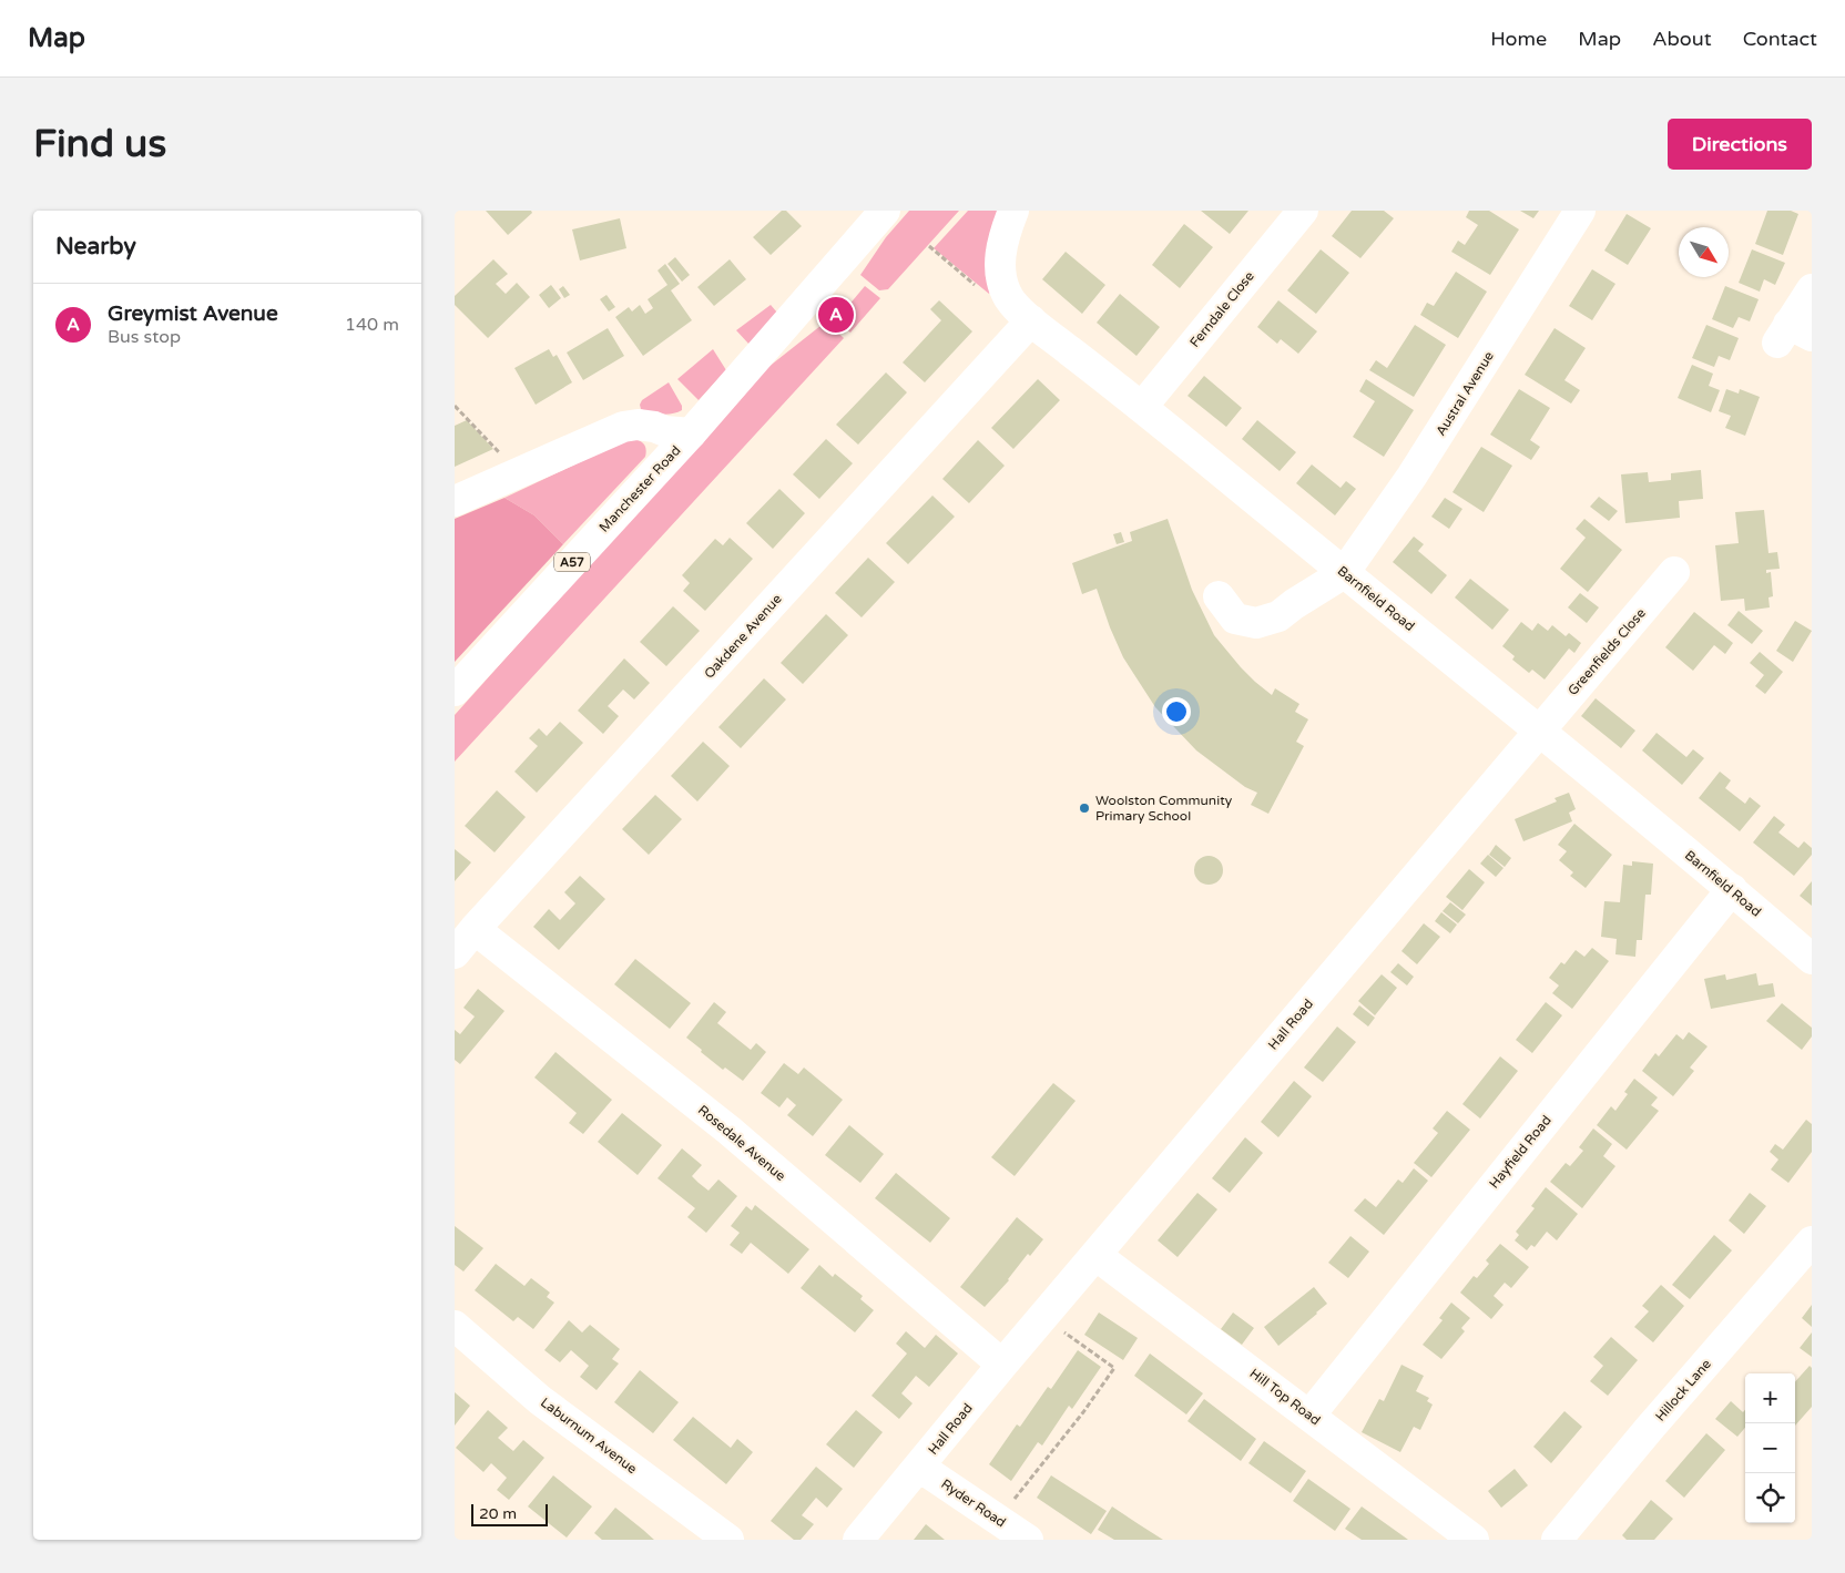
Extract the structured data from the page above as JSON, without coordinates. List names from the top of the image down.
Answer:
{
  "streets": {
    "street": [
      "Ferndale Close",
      "Austral Avenue",
      "Manchester Road",
      "A57",
      "Barnfield Road",
      "Oakdene Avenue",
      "Greenfields Close",
      "Hall Road",
      "Rosedale Avenue",
      "Hayfield Road",
      "Hillock Lane",
      "Hill Top Road",
      "Laburnum Avenue",
      "Ryder Road"
    ]
  },
  "crossings": [
    ["Ferndale Close", "Barnfield Road"],
    ["Austral Avenue", "Barnfield Road"],
    ["Barnfield Road", "Oakdene Avenue"],
    ["Barnfield Road", "Greenfields Close"],
    ["Barnfield Road", "Hall Road"],
    ["Barnfield Road", "Hayfield Road"],
    ["Oakdene Avenue", "Rosedale Avenue"],
    ["Greenfields Close", "Hall Road"],
    ["Hall Road", "Rosedale Avenue"],
    ["Hall Road", "Hill Top Road"],
    ["Hall Road", "Ryder Road"],
    ["Hayfield Road", "Hill Top Road"]
  ],
  "places": ["Woolston Community Primary School"],
  "scale_bar": "20 m",
  "north": "bottom right",
  "page": {
    "header": "Map",
    "nav": [
      "Home",
      "Map",
      "About",
      "Contact"
    ],
    "buttons": "Directions",
    "title": "Find us",
    "heading": "Nearby",
    "list": [
      {
        "mark": "A",
        "name": "Greymist Avenue",
        "note": "Bus stop",
        "value": "140 m"
      }
    ],
    "pins": "A",
    "map_buttons": ["+", "−"],
    "scale": "20 m"
  }
}
